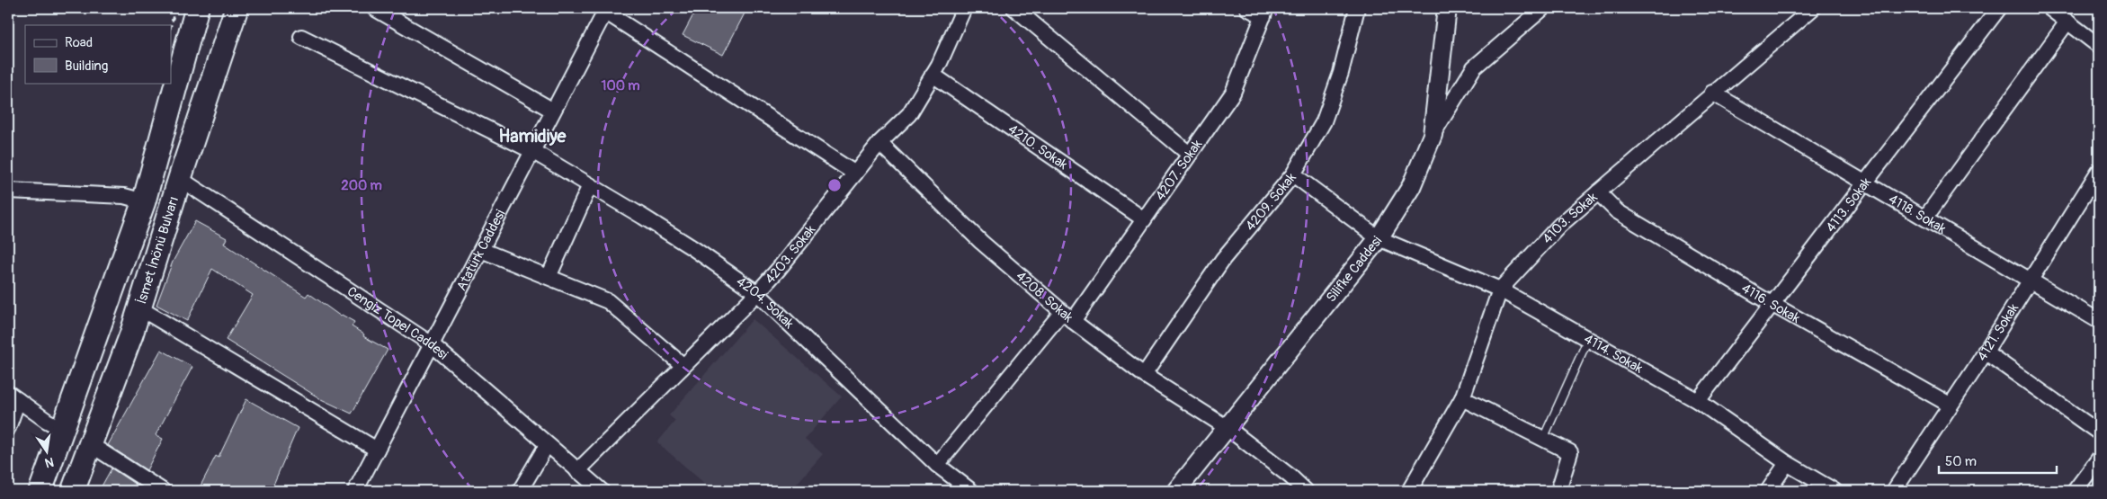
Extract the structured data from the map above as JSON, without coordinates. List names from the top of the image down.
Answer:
{
  "streets": {
    "main road": ["İsmet İnönü Bulvarı"],
    "street": [
      "4210. Sokak",
      "4207. Sokak",
      "4209. Sokak",
      "4113. Sokak",
      "4118. Sokak",
      "4103. Sokak",
      "Atatürk Caddesi",
      "4203. Sokak",
      "Silifke Caddesi",
      "4208. Sokak",
      "4116. Sokak",
      "4204. Sokak",
      "Cengiz Topel Caddesi",
      "4121. Sokak",
      "4114. Sokak"
    ]
  },
  "crossings": [
    ["4210. Sokak", "4207. Sokak"],
    ["4210. Sokak", "4203. Sokak"],
    ["4207. Sokak", "4208. Sokak"],
    ["4207. Sokak", "4204. Sokak"],
    ["4209. Sokak", "4208. Sokak"],
    ["4209. Sokak", "4114. Sokak"],
    ["4113. Sokak", "4118. Sokak"],
    ["4113. Sokak", "4116. Sokak"],
    ["4113. Sokak", "4114. Sokak"],
    ["4118. Sokak", "4103. Sokak"],
    ["4118. Sokak", "4121. Sokak"],
    ["4103. Sokak", "4116. Sokak"],
    ["4103. Sokak", "4114. Sokak"],
    ["Atatürk Caddesi", "4204. Sokak"],
    ["Atatürk Caddesi", "Cengiz Topel Caddesi"],
    ["İsmet İnönü Bulvarı", "Cengiz Topel Caddesi"],
    ["4203. Sokak", "4208. Sokak"],
    ["4203. Sokak", "4204. Sokak"],
    ["4203. Sokak", "Cengiz Topel Caddesi"],
    ["Silifke Caddesi", "4208. Sokak"],
    ["Silifke Caddesi", "4114. Sokak"],
    ["4116. Sokak", "4121. Sokak"]
  ],
  "districts": ["Hamidiye"],
  "legend": ["Road", "Building"],
  "scale_bar": "50 m",
  "north": "bottom",
  "rings": ["100 m", "200 m"]
}
